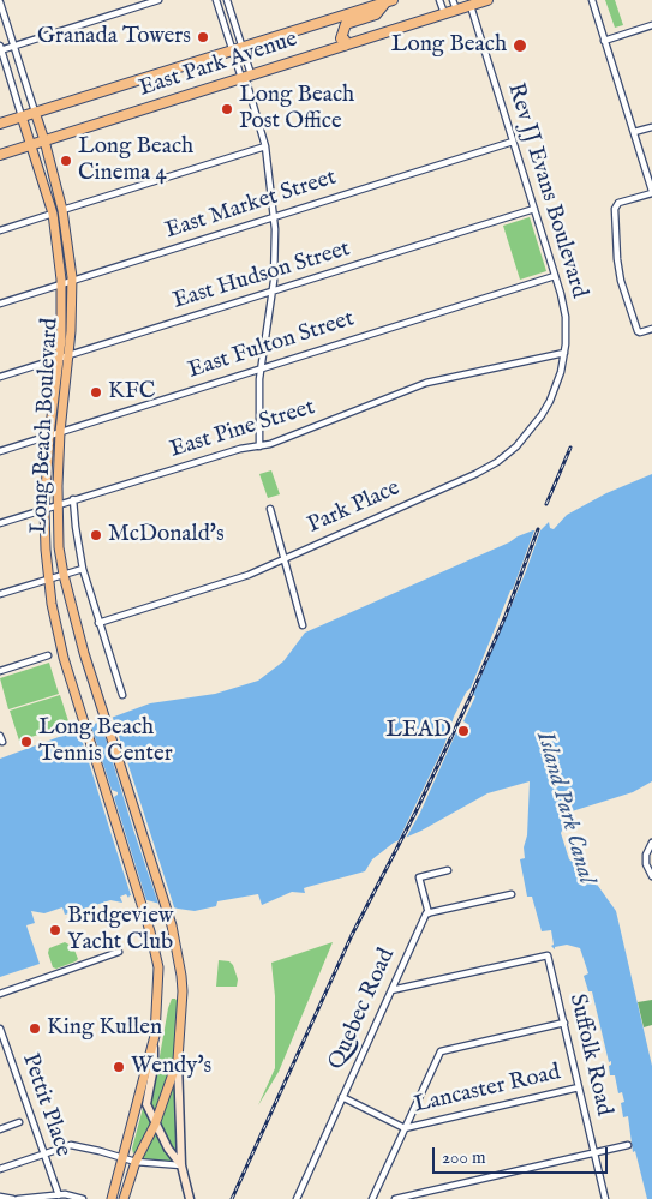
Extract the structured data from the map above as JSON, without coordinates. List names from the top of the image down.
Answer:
{
  "streets": {
    "highway": ["East Park Avenue"],
    "main road": ["Long Beach Boulevard"],
    "street": [
      "Rev JJ Evans Boulevard",
      "East Market Street",
      "East Hudson Street",
      "East Fulton Street",
      "East Pine Street",
      "Park Place",
      "Quebec Road",
      "Suffolk Road",
      "Lancaster Road",
      "Pettit Place"
    ]
  },
  "crossings": [
    ["East Park Avenue", "Rev JJ Evans Boulevard"],
    ["East Park Avenue", "Long Beach Boulevard"],
    ["Rev JJ Evans Boulevard", "East Market Street"],
    ["Rev JJ Evans Boulevard", "East Hudson Street"],
    ["Rev JJ Evans Boulevard", "East Fulton Street"],
    ["Rev JJ Evans Boulevard", "East Pine Street"],
    ["Rev JJ Evans Boulevard", "Park Place"],
    ["East Market Street", "Long Beach Boulevard"],
    ["East Hudson Street", "Long Beach Boulevard"],
    ["East Fulton Street", "Long Beach Boulevard"],
    ["Long Beach Boulevard", "East Pine Street"],
    ["Long Beach Boulevard", "Park Place"],
    ["East Pine Street", "Park Place"],
    ["Quebec Road", "Suffolk Road"],
    ["Suffolk Road", "Lancaster Road"]
  ],
  "water": ["Island Park Canal"],
  "places": [
    "Granada Towers",
    "Long Beach",
    "Long Beach Post Office",
    "Long Beach Cinema 4",
    "KFC",
    "McDonald's",
    "LEAD",
    "Long Beach Tennis Center",
    "Bridgeview Yacht Club",
    "King Kullen",
    "Wendy's"
  ],
  "scale_bar": "200 m"
}
